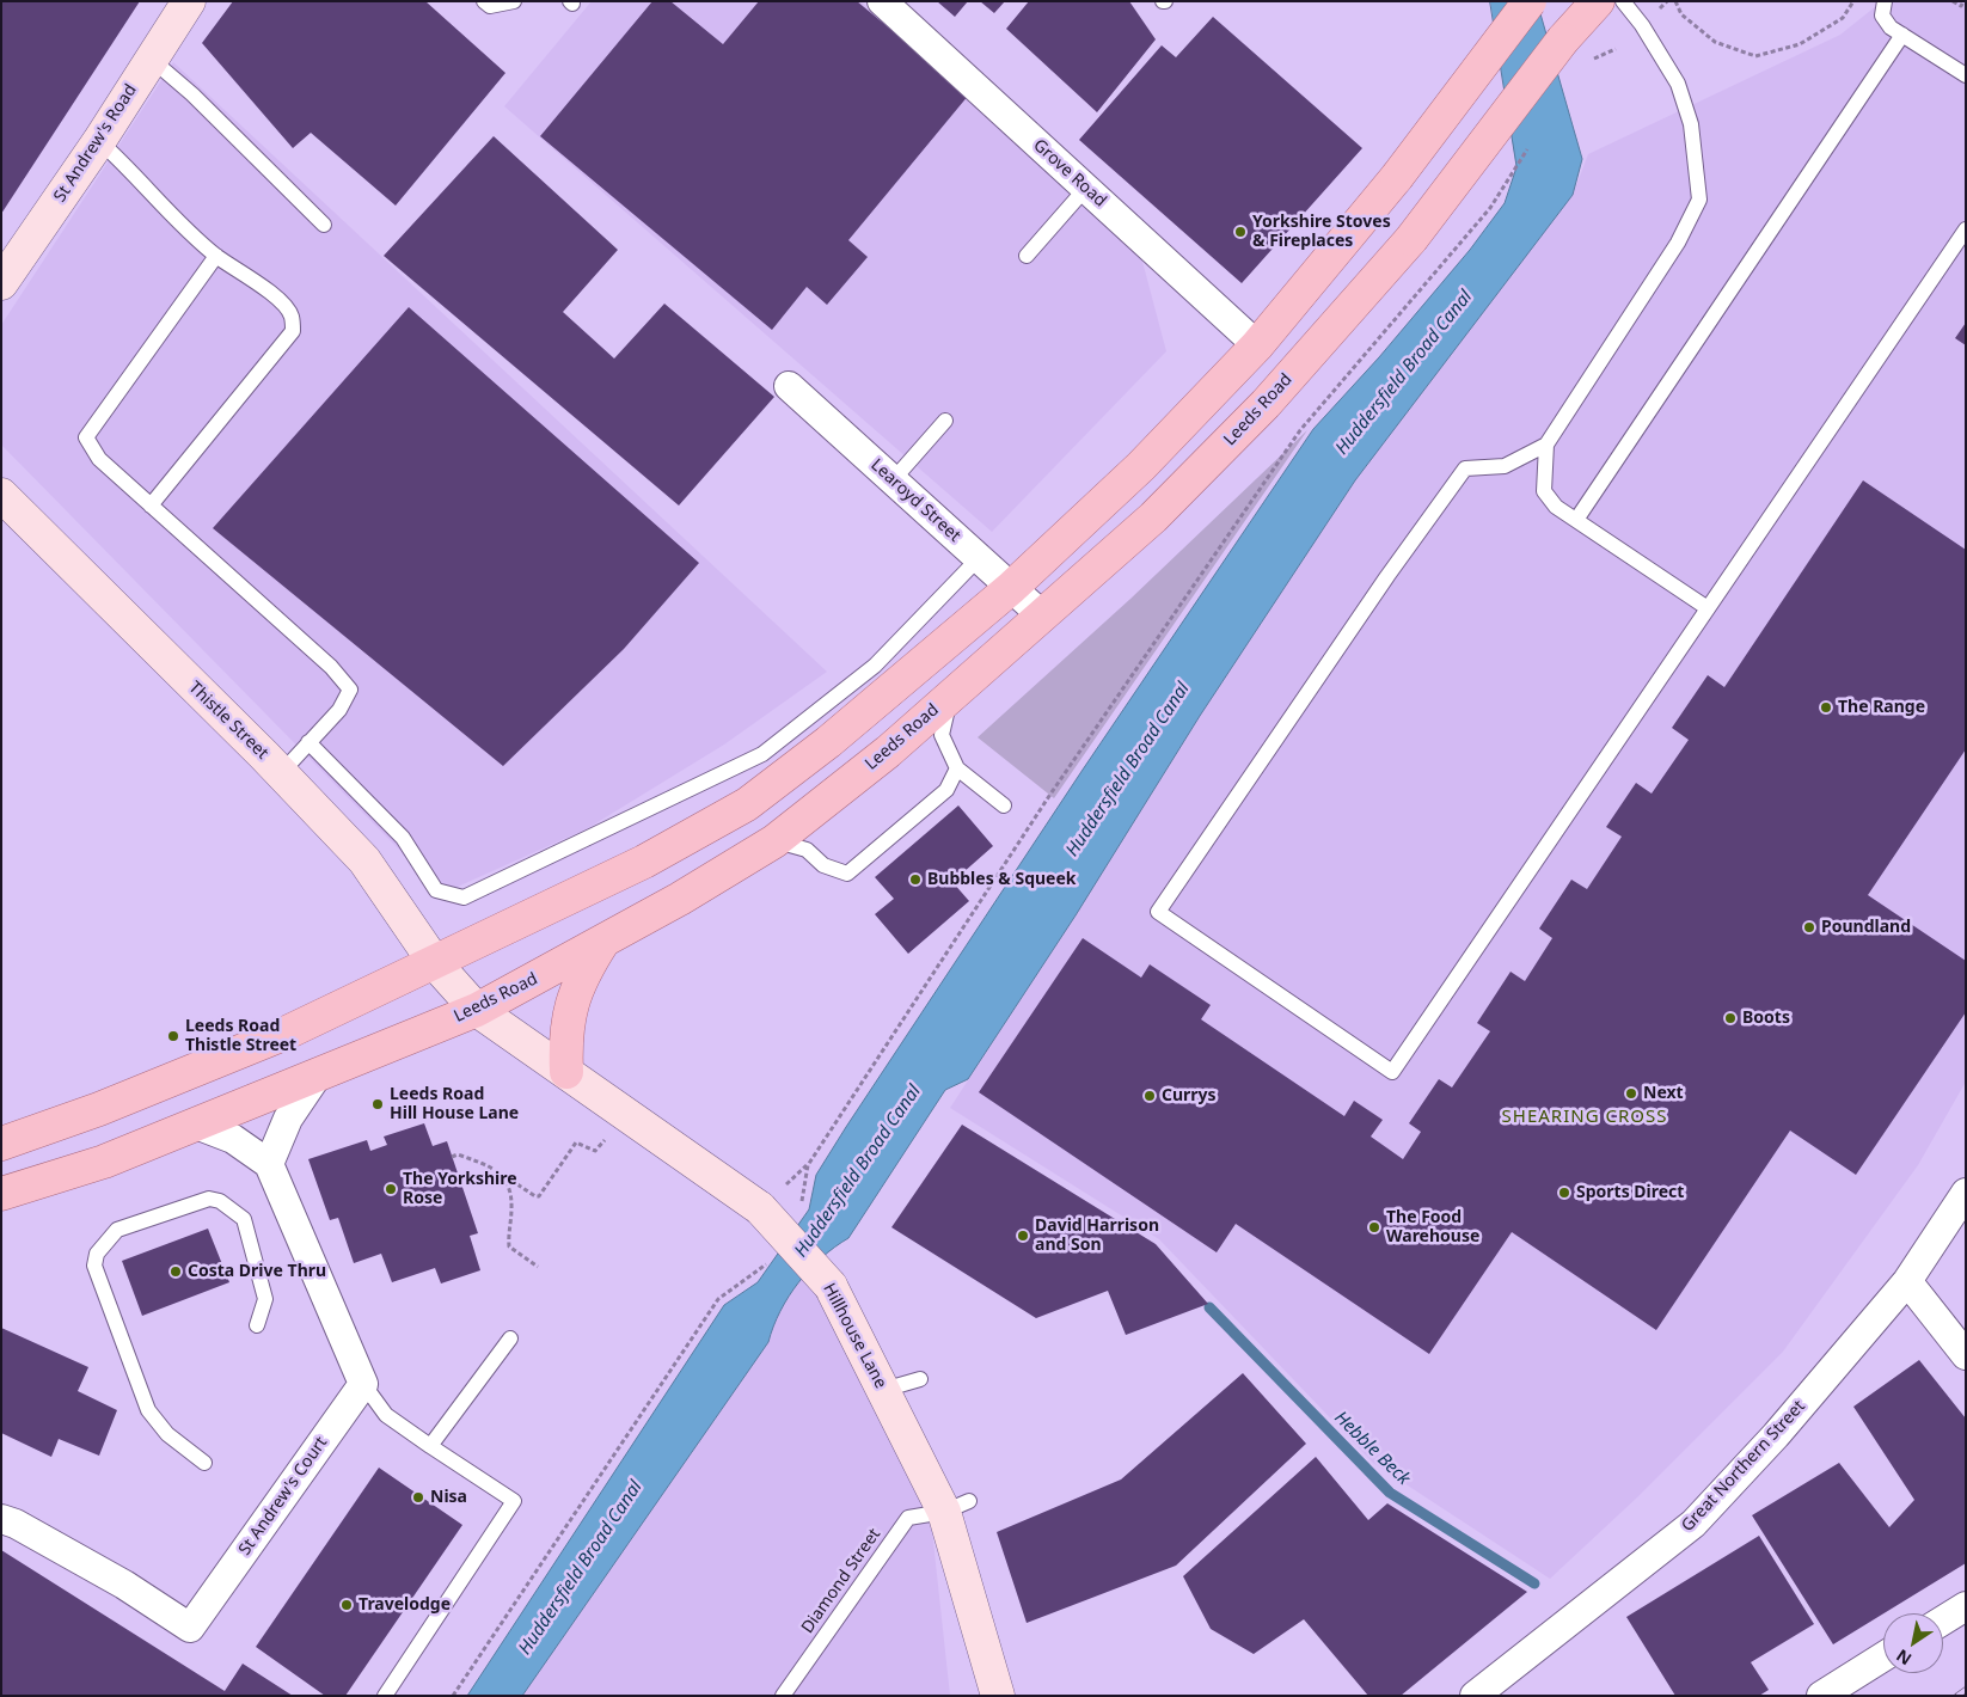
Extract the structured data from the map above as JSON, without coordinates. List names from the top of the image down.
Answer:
{
  "streets": {
    "main road": ["Leeds Road"],
    "street": [
      "St Andrew's Road",
      "Grove Road",
      "Learoyd Street",
      "Thistle Street",
      "Hillhouse Lane",
      "Great Northern Street",
      "St Andrew's Court"
    ],
    "lane": ["Diamond Street"]
  },
  "crossings": [
    ["Leeds Road", "Learoyd Street"],
    ["Leeds Road", "Hillhouse Lane"],
    ["Thistle Street", "Hillhouse Lane"],
    ["Hillhouse Lane", "Diamond Street"]
  ],
  "districts": ["SHEARING CROSS"],
  "water": ["Huddersfield Broad Canal", "Hebble Beck"],
  "places": [
    "Yorkshire Stoves & Fireplaces",
    "The Range",
    "Bubbles & Squeek",
    "Poundland",
    "Boots",
    "Leeds Road Thistle Street",
    "Next",
    "Currys",
    "Leeds Road Hill House Lane",
    "The Yorkshire Rose",
    "Sports Direct",
    "The Food Warehouse",
    "David Harrison and Son",
    "Costa Drive Thru",
    "Nisa",
    "Travelodge"
  ],
  "north": "bottom left"
}
